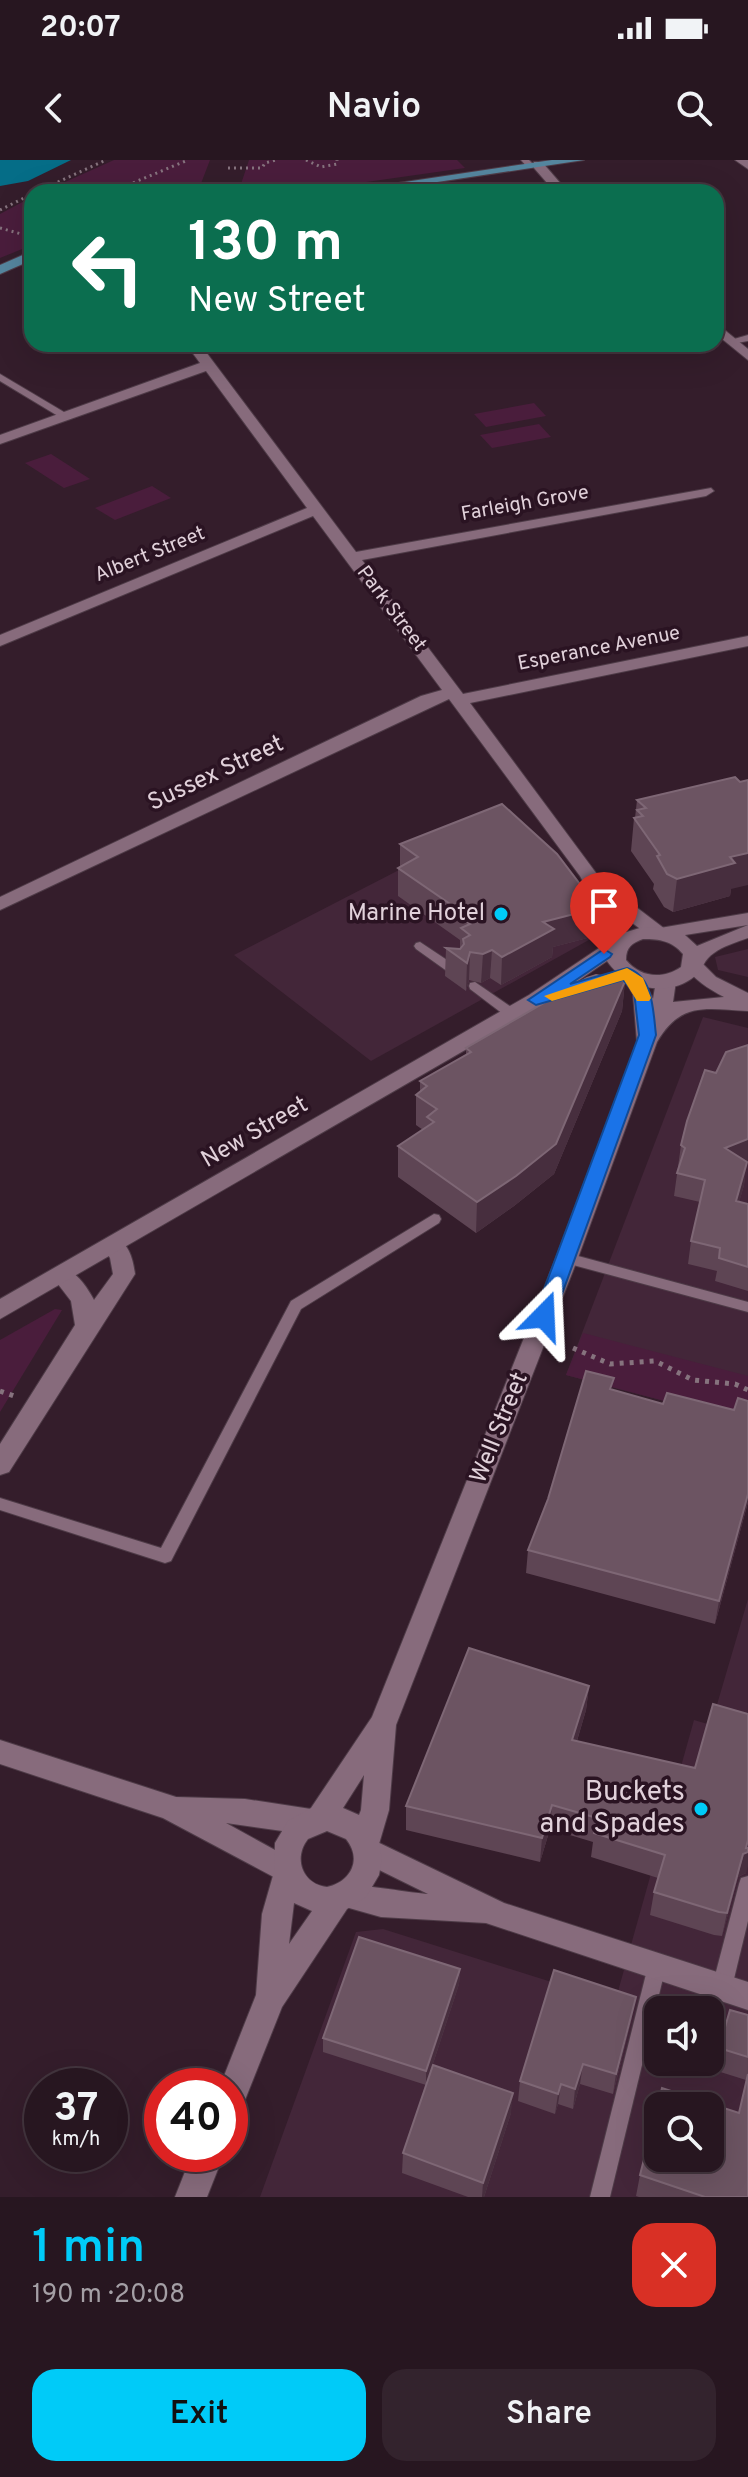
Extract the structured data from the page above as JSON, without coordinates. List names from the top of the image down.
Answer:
{
  "streets": {
    "street": [
      "Farleigh Grove",
      "Albert Street",
      "Park Street",
      "Esperance Avenue",
      "Sussex Street",
      "New Street",
      "Well Street"
    ]
  },
  "crossings": [
    ["Farleigh Grove", "Park Street"],
    ["Albert Street", "Park Street"],
    ["Park Street", "Esperance Avenue"],
    ["Park Street", "Sussex Street"],
    ["Park Street", "New Street"],
    ["Park Street", "Well Street"],
    ["Esperance Avenue", "Sussex Street"],
    ["New Street", "Well Street"]
  ],
  "places": ["Marine Hotel", "Buckets and Spades"],
  "page": {
    "status": "20:07",
    "header": "Navio",
    "turn": ["130 m", "New Street"],
    "speed": "37 km/h",
    "limit": "40",
    "heading": ["1 min", "190 m · 20:08"],
    "buttons": ["Exit", "Share"]
  }
}
